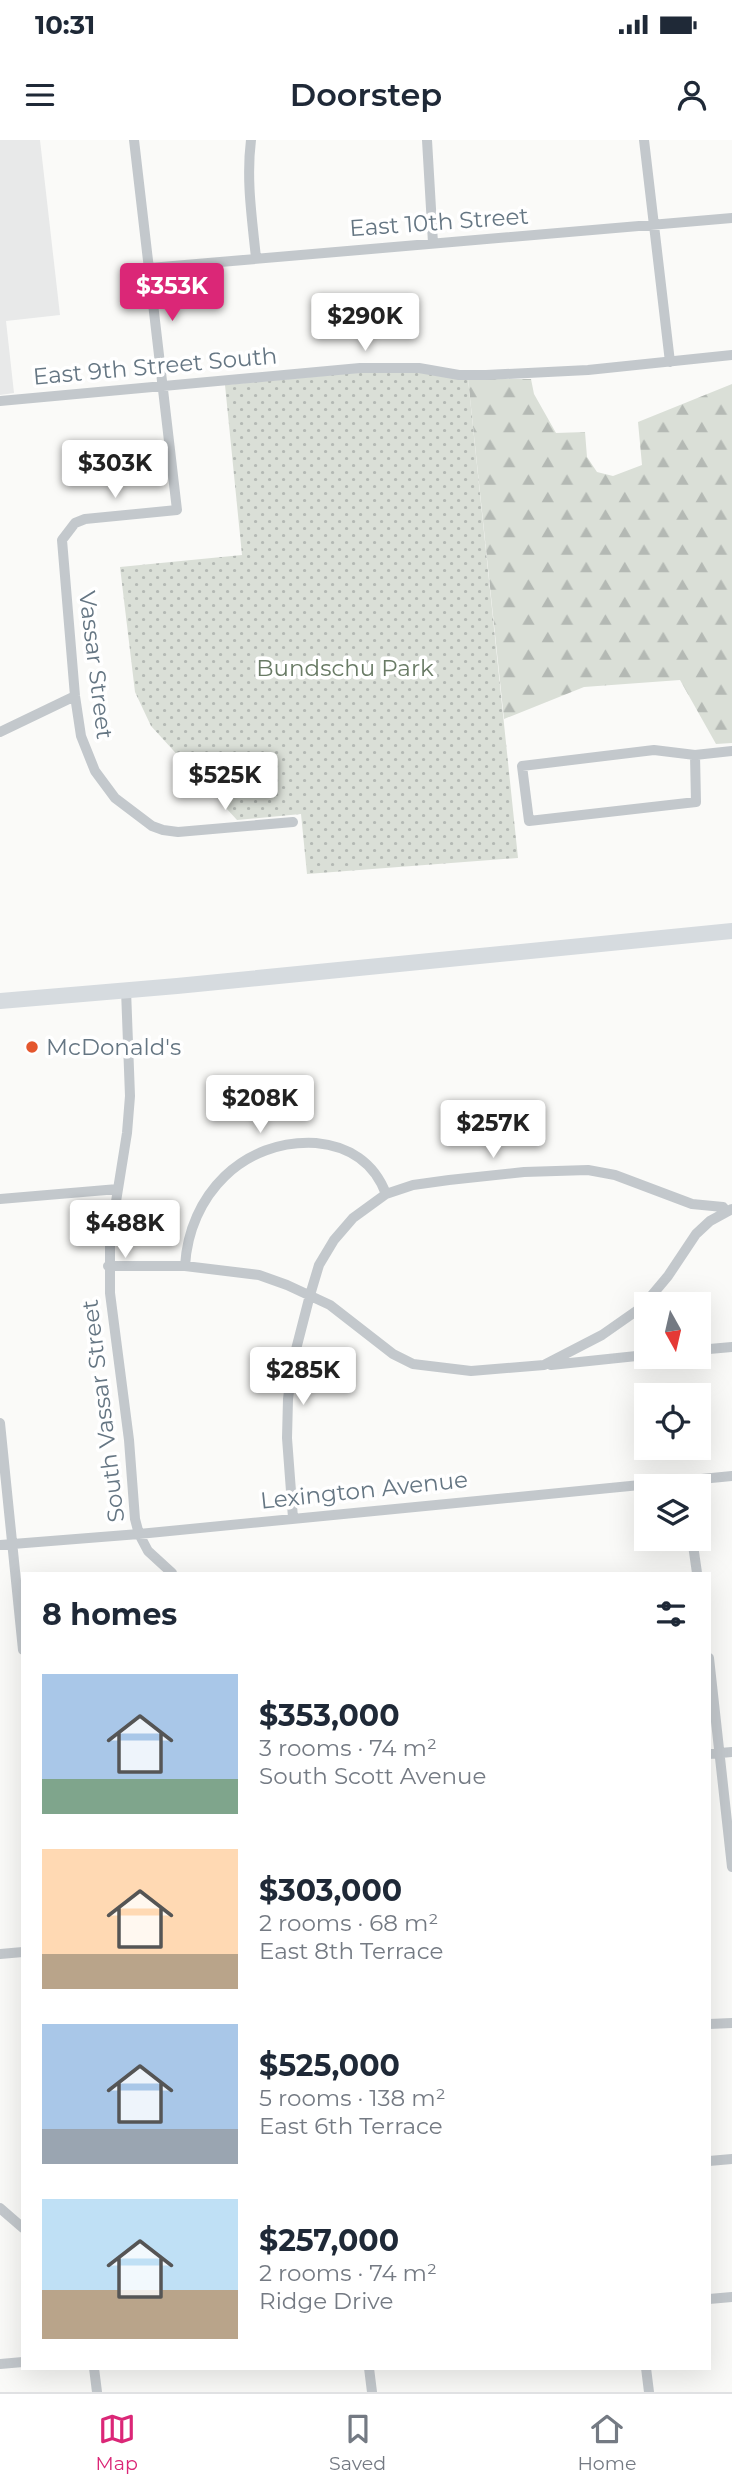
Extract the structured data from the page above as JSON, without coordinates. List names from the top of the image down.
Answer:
{
  "streets": {
    "street": [
      "East 10th Street",
      "East 9th Street South",
      "Vassar Street",
      "South Vassar Street",
      "Lexington Avenue"
    ]
  },
  "crossings": [
    ["East 9th Street South", "Vassar Street"],
    ["South Vassar Street", "Lexington Avenue"]
  ],
  "parks": ["Bundschu Park"],
  "places": ["McDonald's"],
  "north": "bottom",
  "page": {
    "status": "10:31",
    "header": "Doorstep",
    "price": [
      "$353K",
      "$290K",
      "$303K",
      "$525K",
      "$208K",
      "$257K",
      "$488K",
      "$285K"
    ],
    "heading": "8 homes",
    "list": [
      {
        "name": "$353,000",
        "note": "3 rooms · 74 m² · South Scott Avenue"
      },
      {
        "name": "$303,000",
        "note": "2 rooms · 68 m² · East 8th Terrace"
      },
      {
        "name": "$525,000",
        "note": "5 rooms · 138 m² · East 6th Terrace"
      },
      {
        "name": "$257,000",
        "note": "2 rooms · 74 m² · Ridge Drive"
      }
    ],
    "tabs": ["Map", "Saved", "Home"]
  }
}
